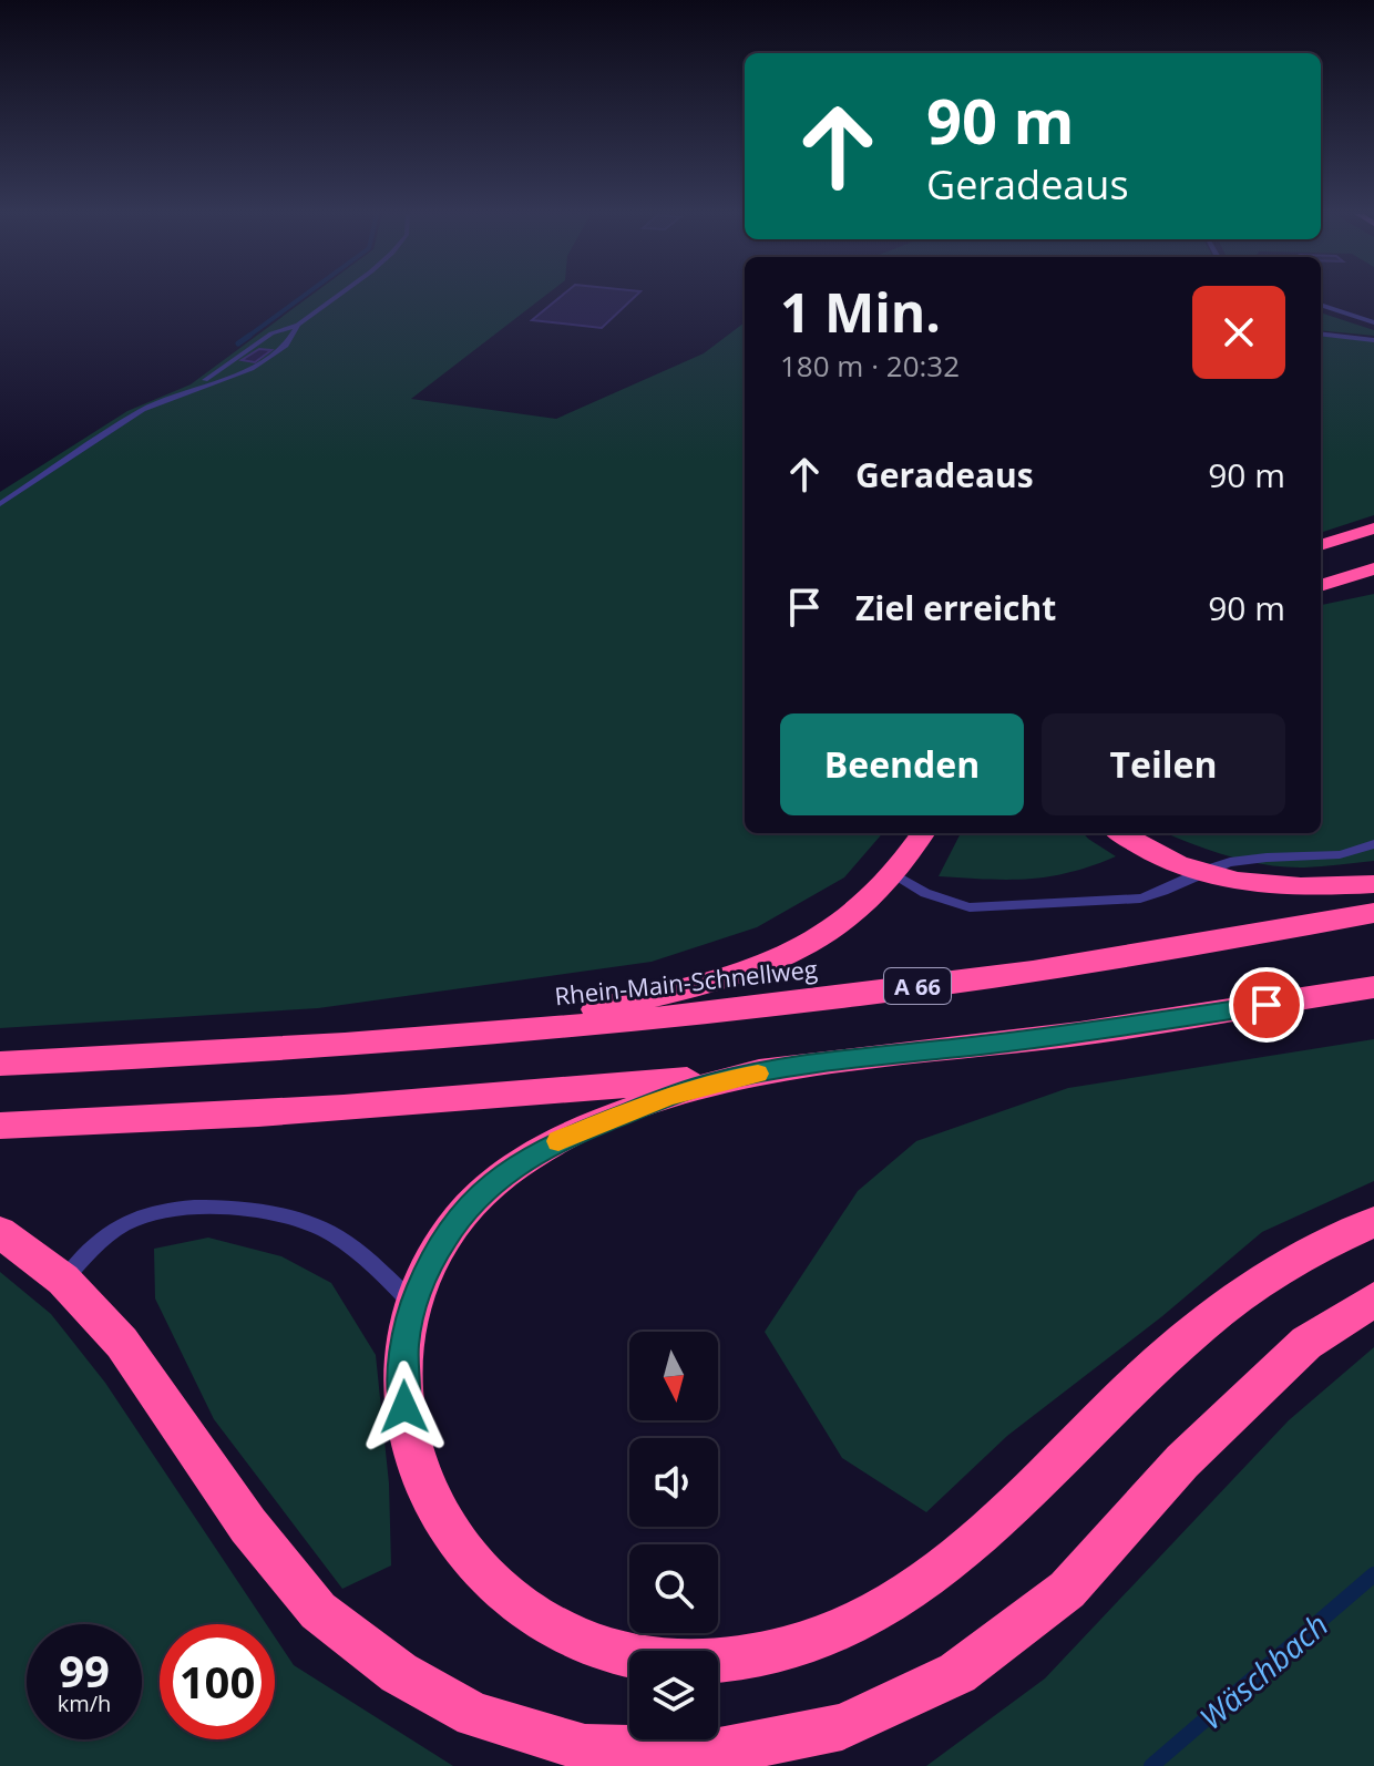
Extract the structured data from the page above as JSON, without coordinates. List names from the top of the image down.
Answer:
{
  "streets": {
    "highway": ["Rhein-Main-Schnellweg", "A 66"]
  },
  "water": ["Wäschbach"],
  "north": "bottom",
  "page": {
    "turn": ["90 m", "Geradeaus"],
    "heading": ["1 Min.", "180 m · 20:32"],
    "list": [
      {
        "name": "Geradeaus",
        "value": "90 m"
      },
      {
        "name": "Ziel erreicht",
        "value": "90 m"
      }
    ],
    "buttons": ["Beenden", "Teilen"],
    "speed": "99 km/h",
    "limit": "100"
  }
}
